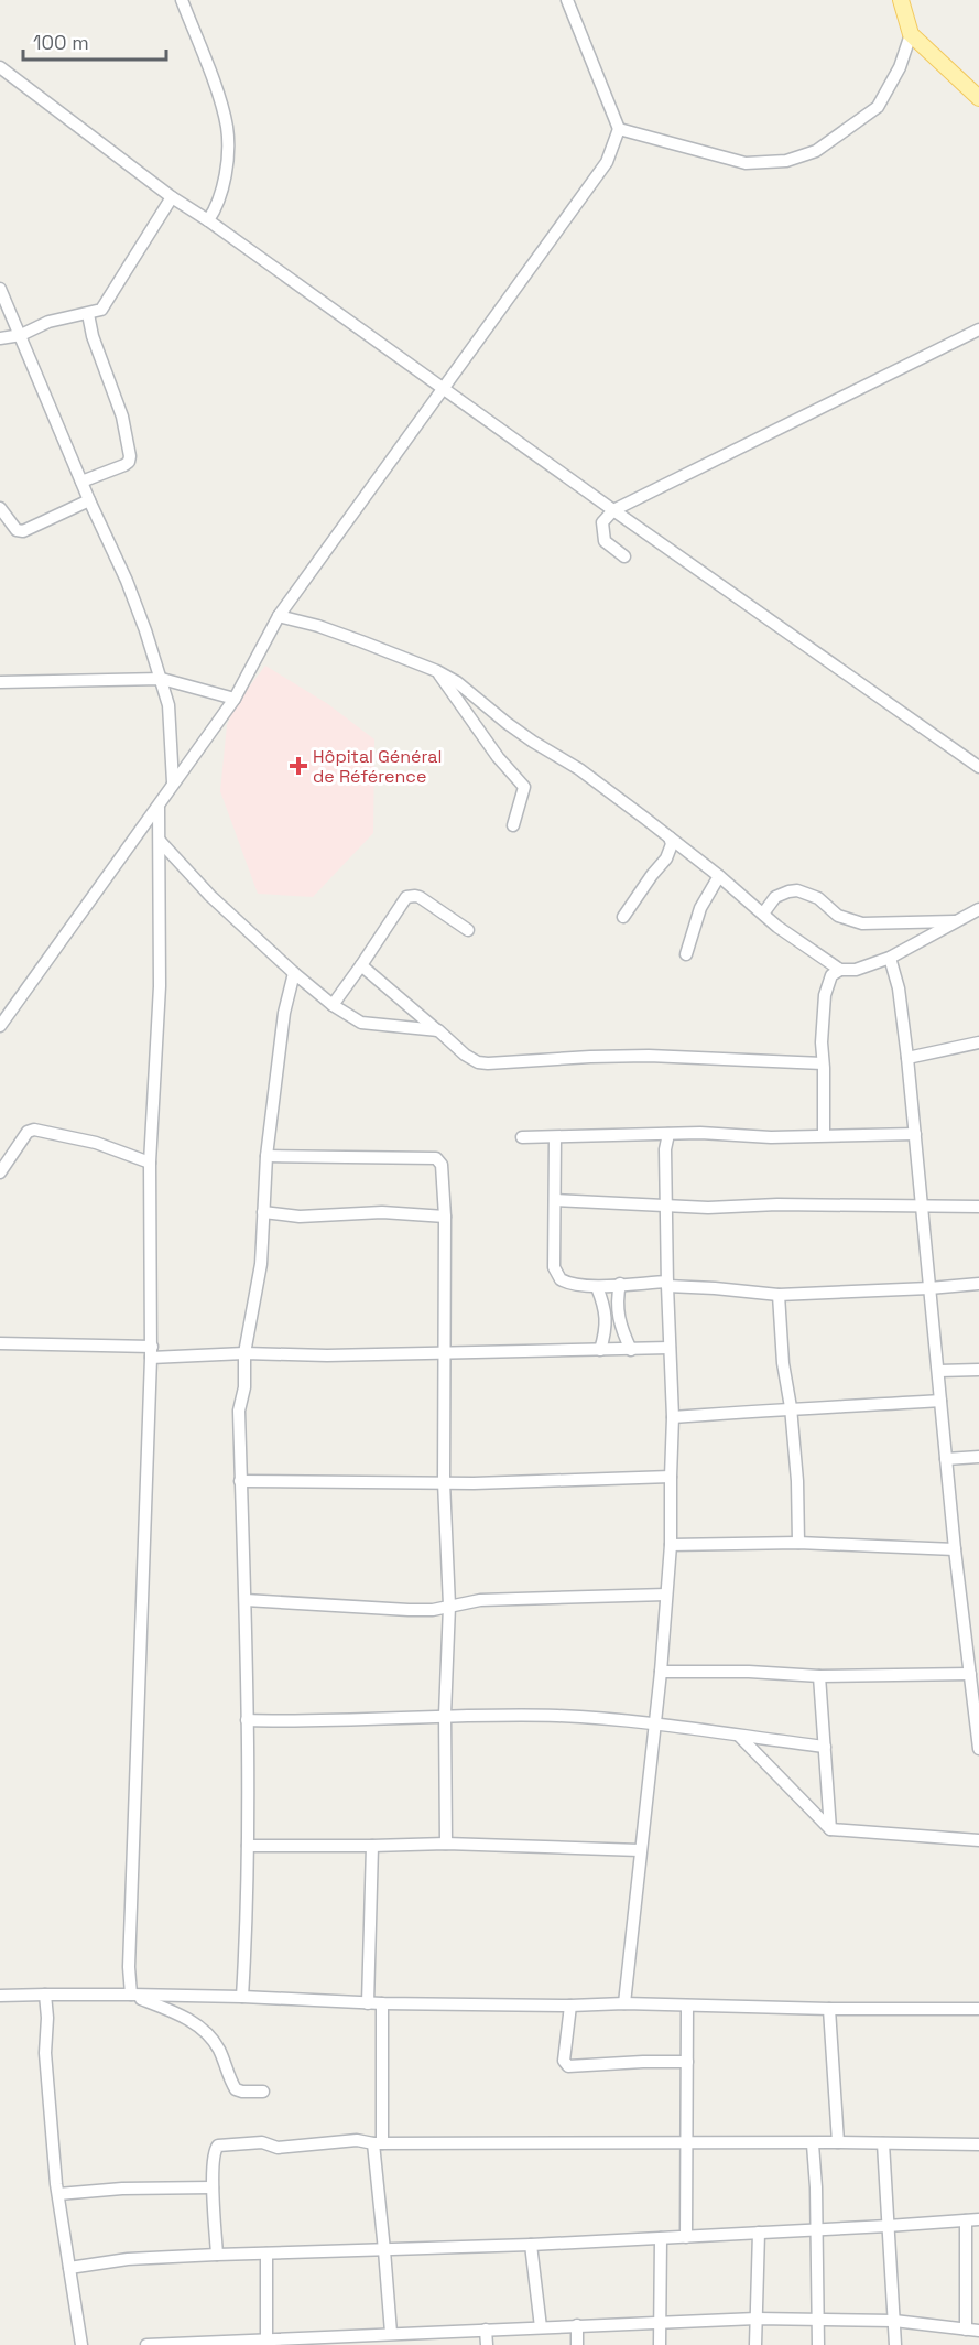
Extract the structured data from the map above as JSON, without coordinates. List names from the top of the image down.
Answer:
{
  "places": {
    "health": ["Hôpital Général de Référence"]
  },
  "scale_bar": "100 m"
}
